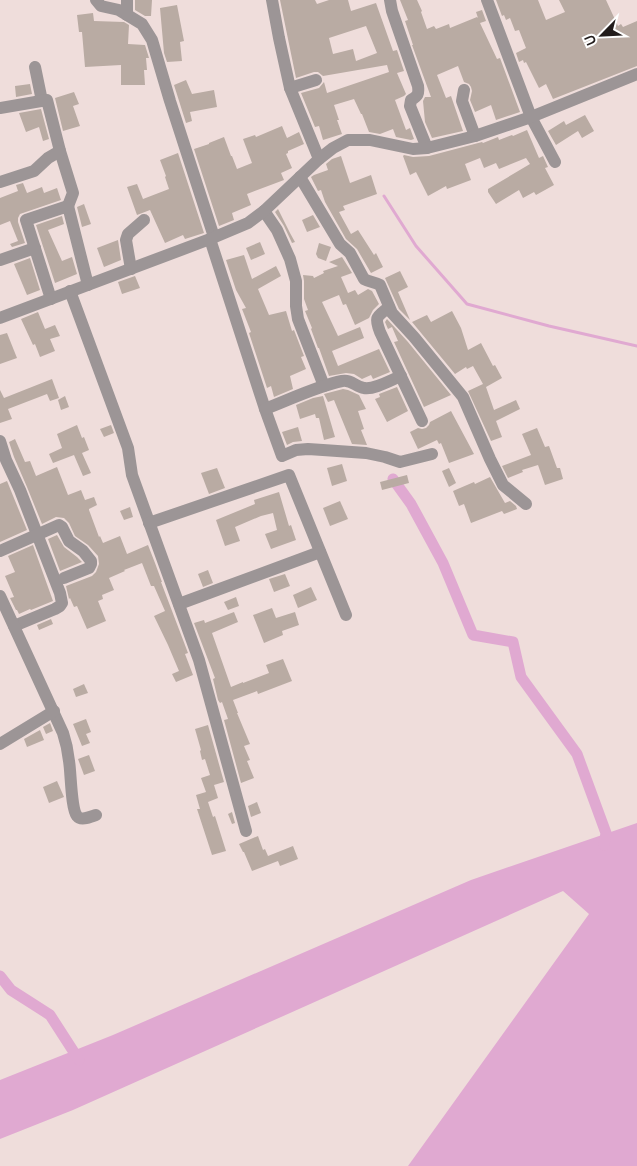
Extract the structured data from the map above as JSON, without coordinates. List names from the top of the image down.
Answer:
{
  "north": "bottom left"
}
